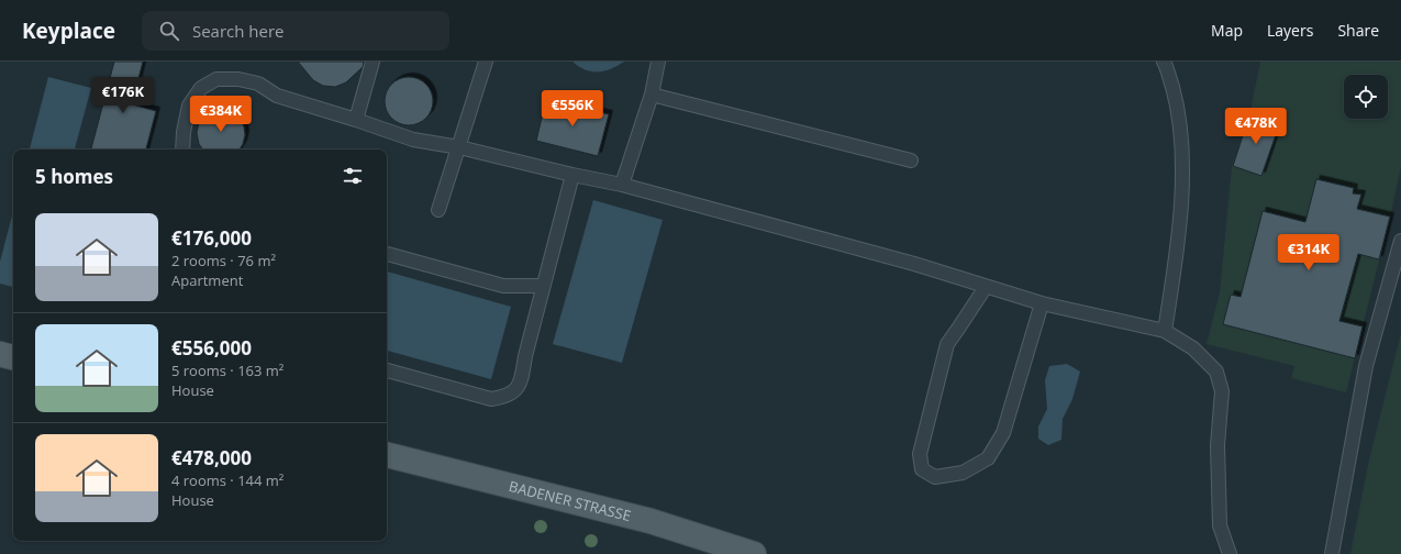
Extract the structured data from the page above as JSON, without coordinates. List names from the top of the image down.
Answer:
{
  "streets": {
    "main road": ["BADENER STRASSE"]
  },
  "page": {
    "header": "Keyplace",
    "search": "Search here",
    "nav": ["Map", "Layers", "Share"],
    "price": [
      "€176K",
      "€556K",
      "€384K",
      "€478K",
      "€314K"
    ],
    "heading": "5 homes",
    "list": [
      {
        "name": "€176,000",
        "note": "2 rooms · 76 m² · Apartment"
      },
      {
        "name": "€556,000",
        "note": "5 rooms · 163 m² · House"
      },
      {
        "name": "€478,000",
        "note": "4 rooms · 144 m² · House"
      }
    ]
  }
}
